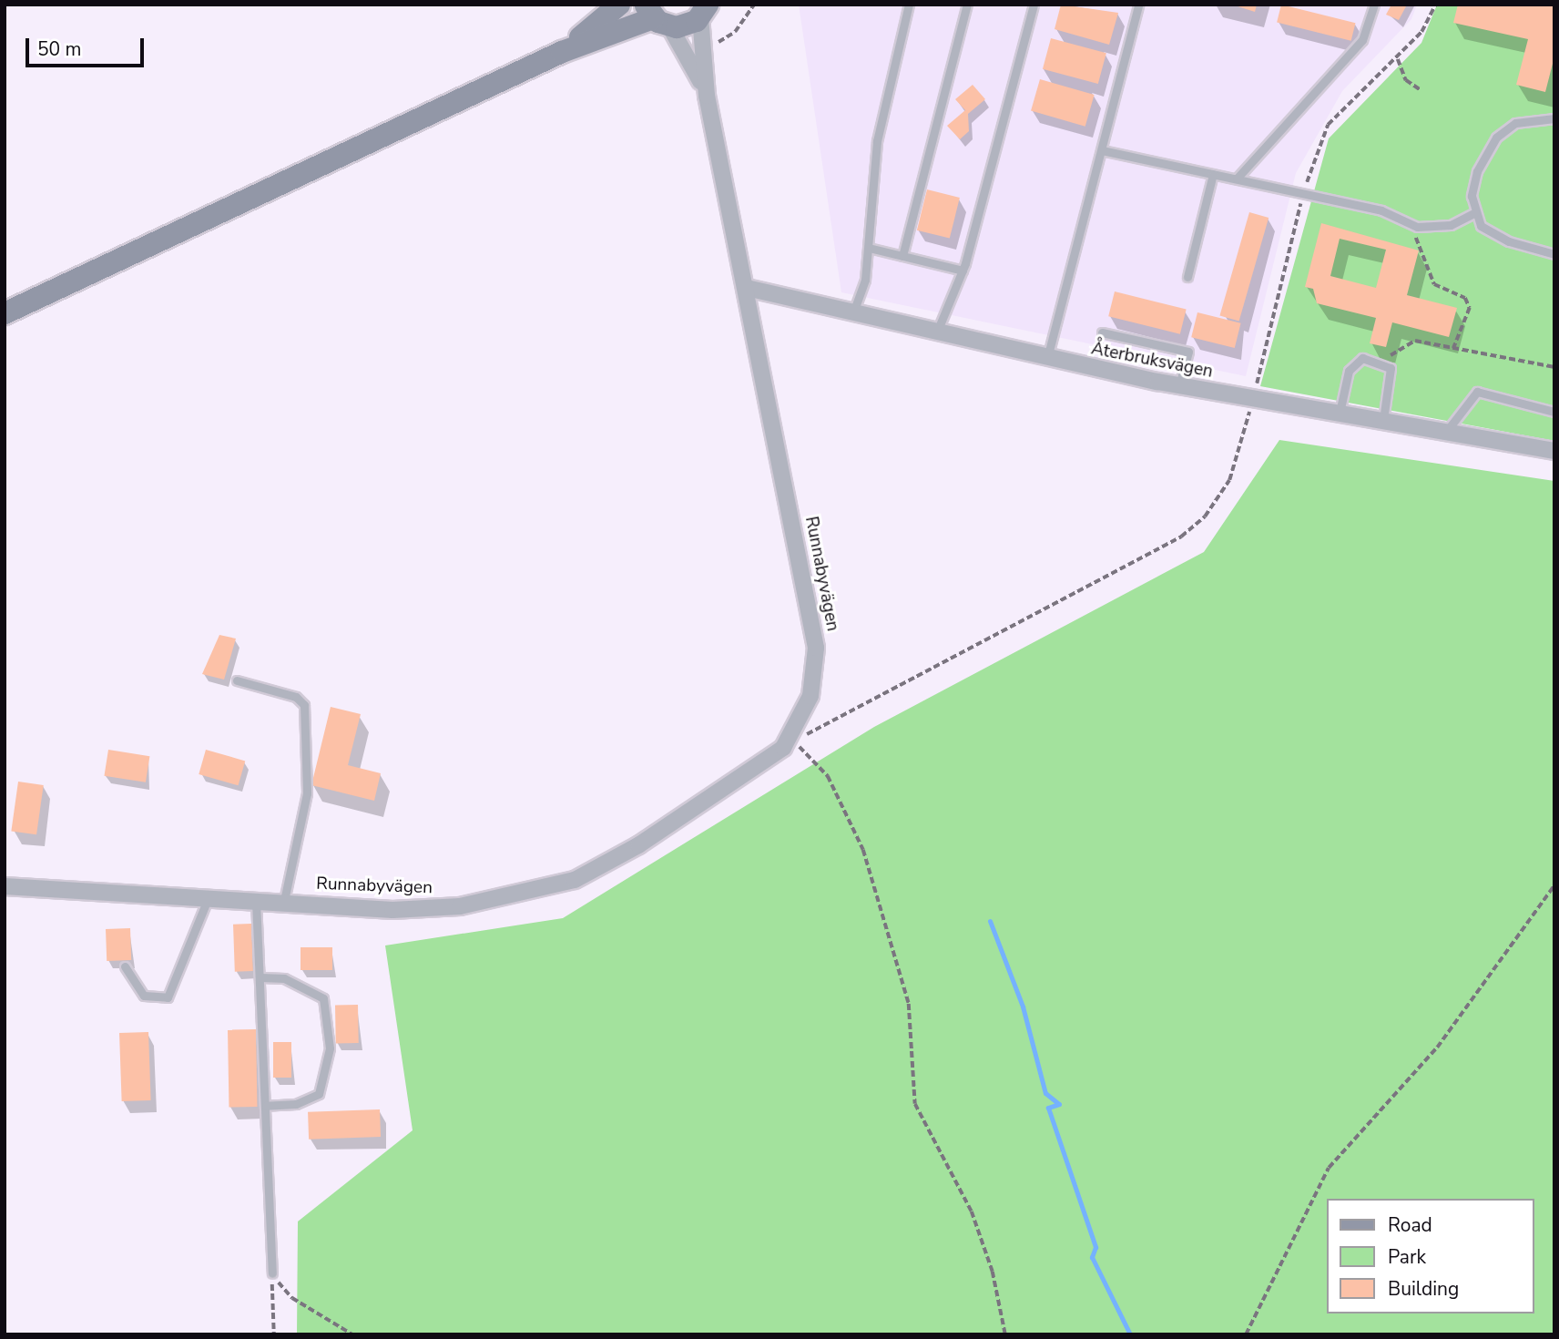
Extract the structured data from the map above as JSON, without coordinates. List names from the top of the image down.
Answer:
{
  "streets": {
    "street": ["Återbruksvägen", "Runnabyvägen"]
  },
  "crossings": [
    ["Återbruksvägen", "Runnabyvägen"]
  ],
  "legend": ["Road", "Park", "Building"],
  "scale_bar": "50 m"
}
